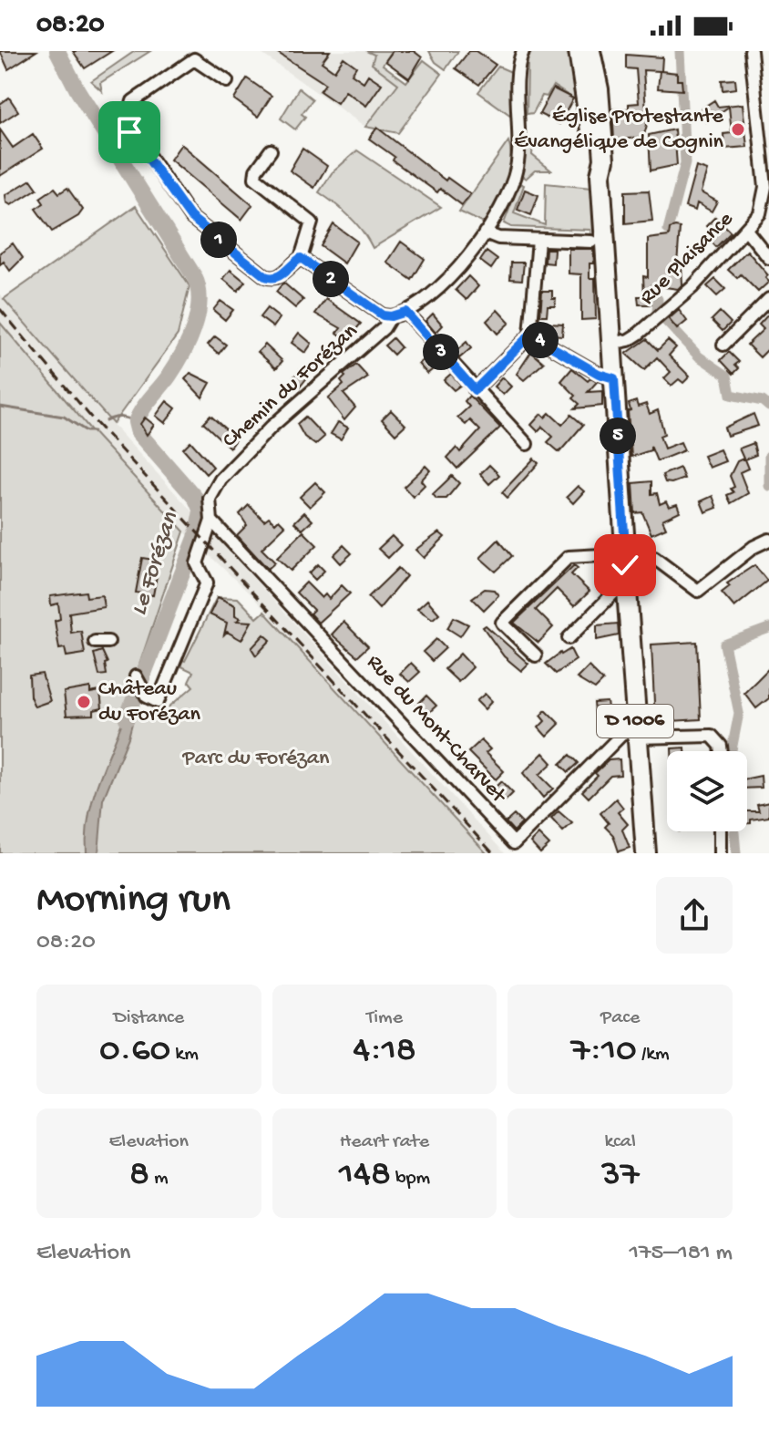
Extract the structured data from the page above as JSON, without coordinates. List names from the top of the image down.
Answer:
{
  "streets": {
    "main road": ["D 1006"],
    "street": ["Rue Plaisance", "Chemin du Forézan", "Rue du Mont-Charvet"]
  },
  "crossings": [
    ["Rue Plaisance", "D 1006"],
    ["Chemin du Forézan", "Rue du Mont-Charvet"],
    ["D 1006", "Rue du Mont-Charvet"]
  ],
  "water": ["Le Forézan"],
  "parks": ["Parc du Forézan"],
  "places": ["Église Protestante Évangélique de Cognin", "Château du Forézan"],
  "page": {
    "status": "08:20",
    "pins": [
      "1",
      "2",
      "4",
      "3",
      "5"
    ],
    "heading": ["Morning run", "08:20"],
    "stats": [
      ["Distance", "0.60 km"],
      ["Time", "4:18"],
      ["Pace", "7:10 /km"],
      ["Elevation", "8 m"],
      ["Heart rate", "148 bpm"],
      ["kcal", "37"]
    ],
    "chart": ["Elevation", "175–181 m"]
  }
}
